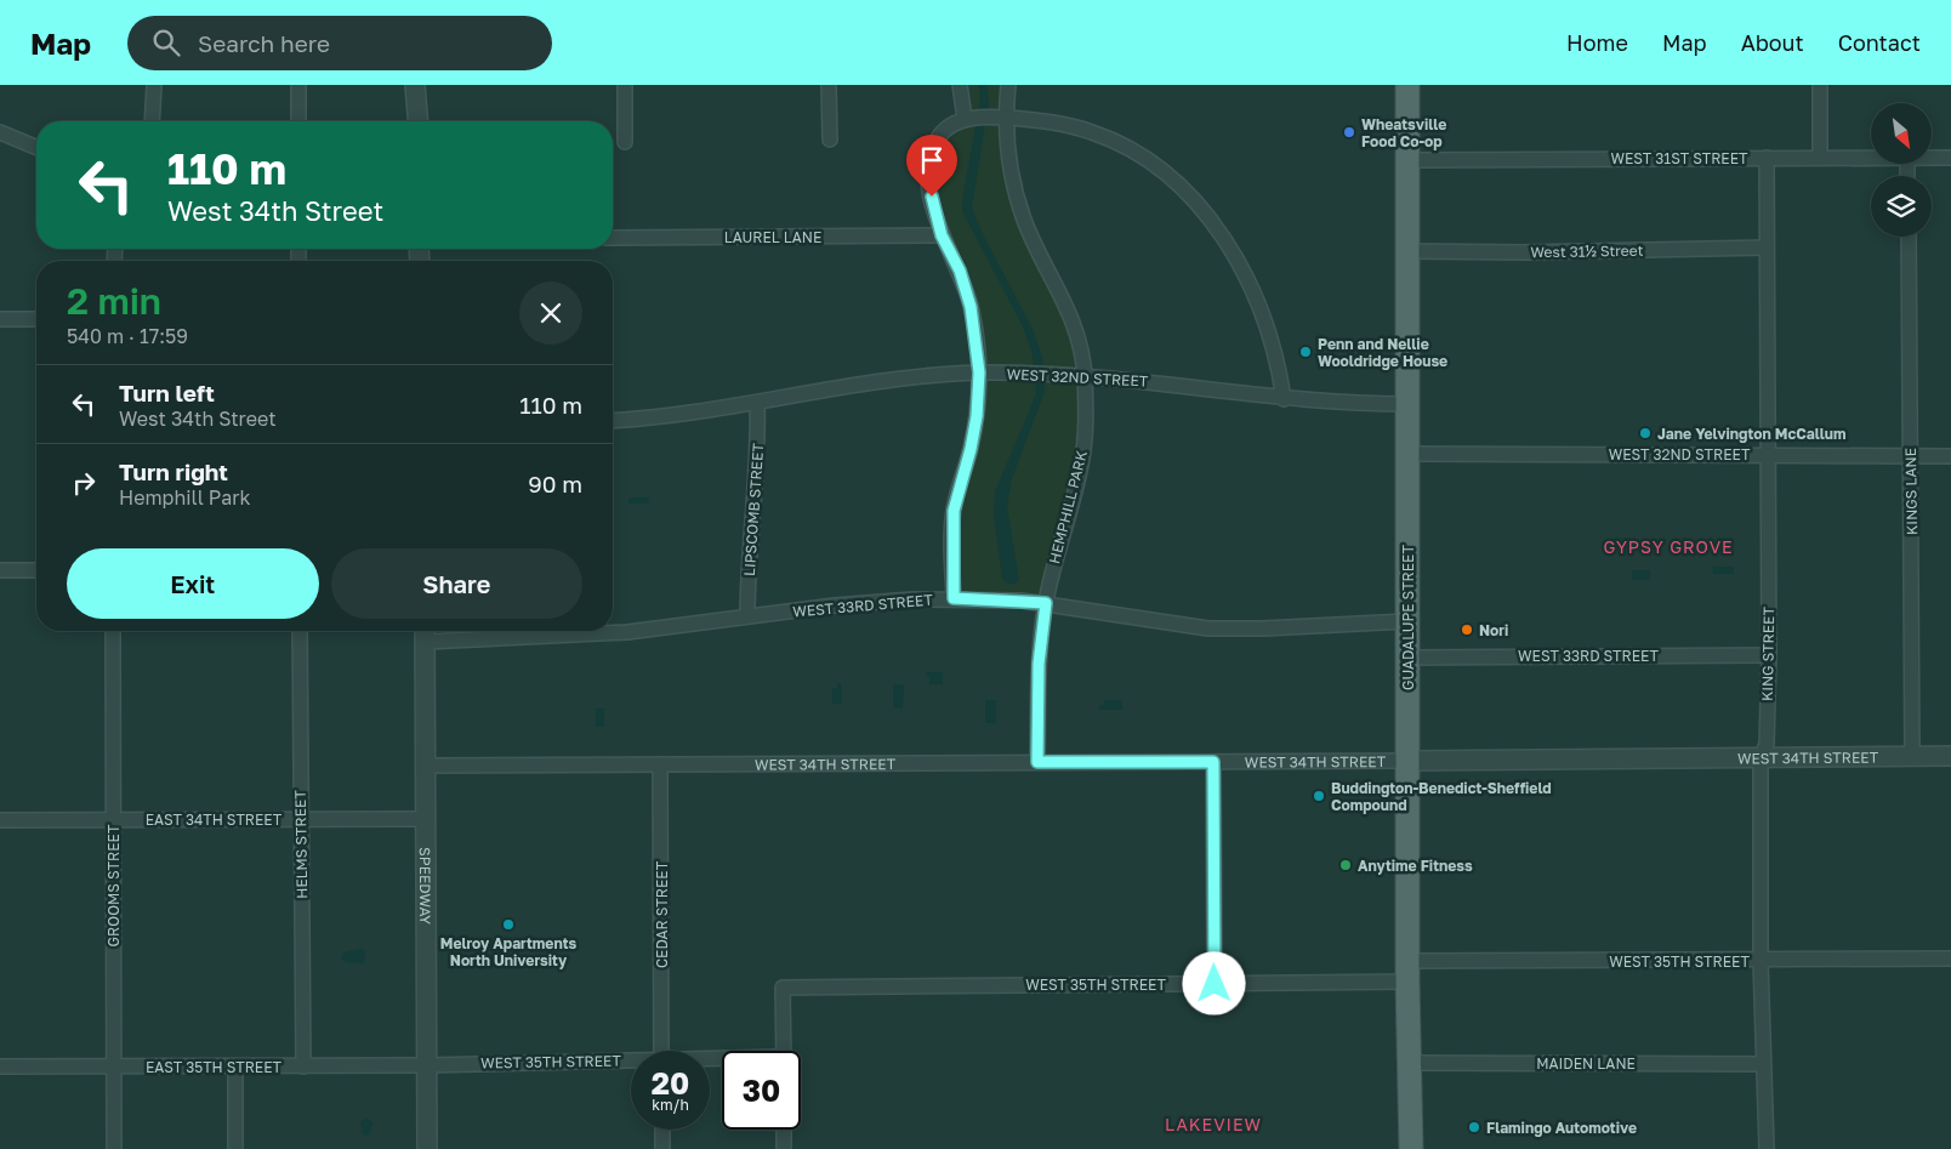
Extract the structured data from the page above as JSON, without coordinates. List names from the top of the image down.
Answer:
{
  "streets": {
    "main road": ["GUADALUPE STREET"],
    "street": [
      "WEST 31ST STREET",
      "LAUREL LANE",
      "West 31½ Street",
      "WEST 32ND STREET",
      "KINGS LANE",
      "HEMPHILL PARK",
      "LIPSCOMB STREET",
      "WEST 33RD STREET",
      "KING STREET",
      "WEST 34TH STREET",
      "EAST 34TH STREET",
      "HELMS STREET",
      "GROOMS STREET",
      "SPEEDWAY",
      "CEDAR STREET",
      "WEST 35TH STREET",
      "MAIDEN LANE",
      "EAST 35TH STREET"
    ]
  },
  "crossings": [
    ["WEST 31ST STREET", "GUADALUPE STREET"],
    ["WEST 31ST STREET", "KING STREET"],
    ["West 31½ Street", "GUADALUPE STREET"],
    ["West 31½ Street", "KING STREET"],
    ["WEST 32ND STREET", "KINGS LANE"],
    ["WEST 32ND STREET", "HEMPHILL PARK"],
    ["WEST 32ND STREET", "LIPSCOMB STREET"],
    ["WEST 32ND STREET", "GUADALUPE STREET"],
    ["WEST 32ND STREET", "KING STREET"],
    ["KINGS LANE", "WEST 34TH STREET"],
    ["HEMPHILL PARK", "WEST 33RD STREET"],
    ["HEMPHILL PARK", "WEST 34TH STREET"],
    ["LIPSCOMB STREET", "WEST 33RD STREET"],
    ["WEST 33RD STREET", "GUADALUPE STREET"],
    ["WEST 33RD STREET", "KING STREET"],
    ["WEST 33RD STREET", "SPEEDWAY"],
    ["GUADALUPE STREET", "WEST 34TH STREET"],
    ["GUADALUPE STREET", "WEST 35TH STREET"],
    ["GUADALUPE STREET", "MAIDEN LANE"],
    ["KING STREET", "WEST 34TH STREET"],
    ["KING STREET", "WEST 35TH STREET"],
    ["KING STREET", "MAIDEN LANE"],
    ["WEST 34TH STREET", "SPEEDWAY"],
    ["WEST 34TH STREET", "CEDAR STREET"],
    ["EAST 34TH STREET", "HELMS STREET"],
    ["EAST 34TH STREET", "GROOMS STREET"],
    ["EAST 34TH STREET", "SPEEDWAY"],
    ["HELMS STREET", "EAST 35TH STREET"],
    ["GROOMS STREET", "EAST 35TH STREET"],
    ["SPEEDWAY", "WEST 35TH STREET"],
    ["SPEEDWAY", "EAST 35TH STREET"],
    ["WEST 35TH STREET", "EAST 35TH STREET"]
  ],
  "districts": ["GYPSY GROVE", "LAKEVIEW"],
  "places": [
    "Wheatsville Food Co-op",
    "Penn and Nellie Wooldridge House",
    "Jane Yelvington McCallum",
    "Nori",
    "Buddington-Benedict-Sheffield Compound",
    "Anytime Fitness",
    "Melroy Apartments North University",
    "Flamingo Automotive"
  ],
  "north": "bottom right",
  "page": {
    "header": "Map",
    "search": "Search here",
    "nav": [
      "Home",
      "Map",
      "About",
      "Contact"
    ],
    "turn": ["110 m", "West 34th Street"],
    "heading": ["2 min", "540 m · 17:59"],
    "list": [
      {
        "name": "Turn left",
        "note": "West 34th Street",
        "value": "110 m"
      },
      {
        "name": "Turn right",
        "note": "Hemphill Park",
        "value": "90 m"
      }
    ],
    "buttons": ["Exit", "Share"],
    "speed": "20 km/h",
    "limit": "30"
  }
}
